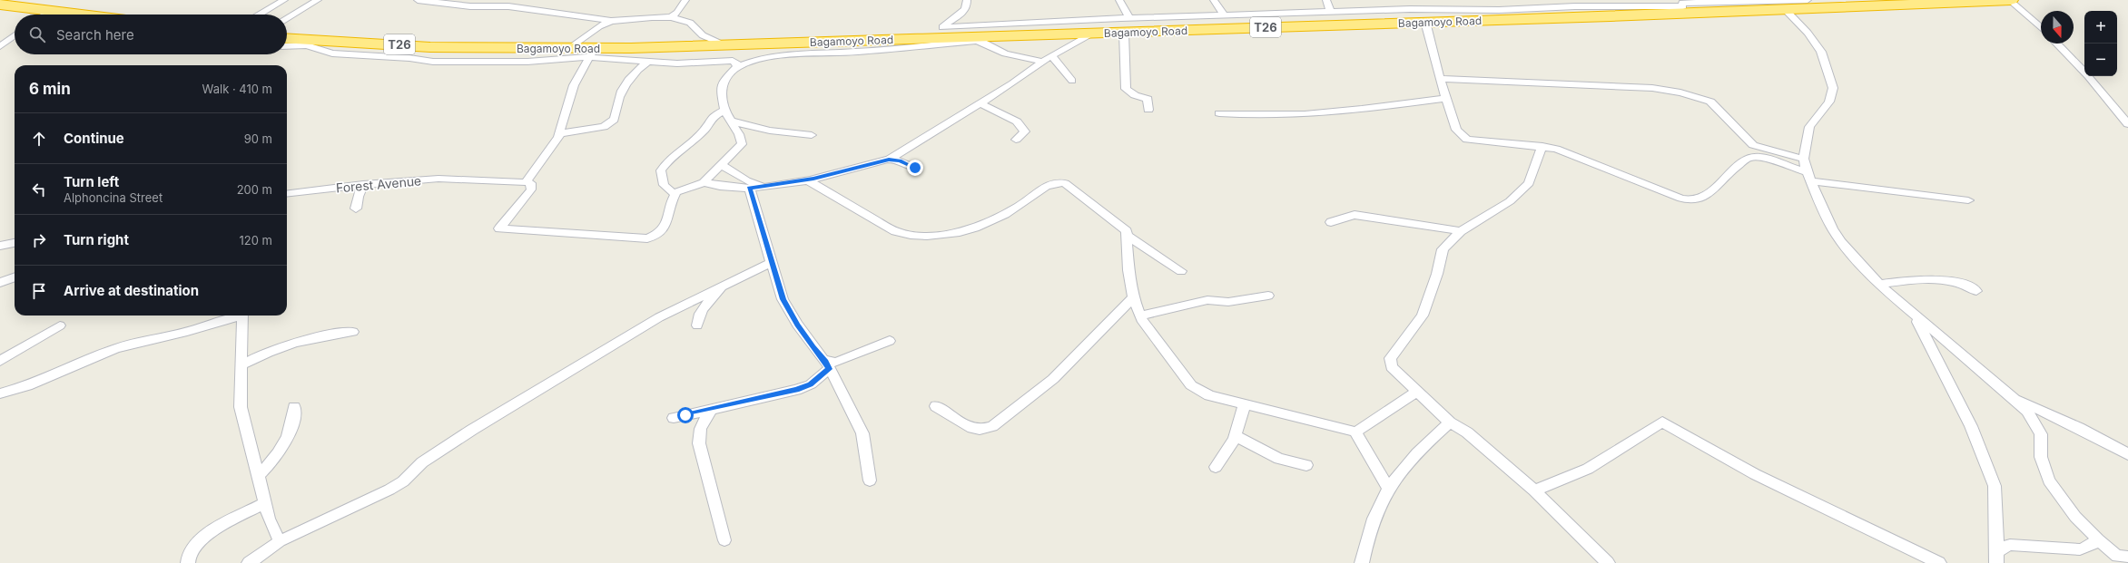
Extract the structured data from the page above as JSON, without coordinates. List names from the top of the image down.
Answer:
{
  "streets": {
    "highway": ["Bagamoyo Road", "T26"],
    "street": ["Forest Avenue"]
  },
  "north": "bottom",
  "page": {
    "map_buttons": ["+", "−"],
    "search": "Search here",
    "heading": ["6 min", "Walk · 410 m"],
    "list": [
      ["Continue", "90 m"],
      ["Turn left", "Alphoncina Street", "200 m"],
      ["Turn right", "120 m"],
      "Arrive at destination"
    ]
  }
}
